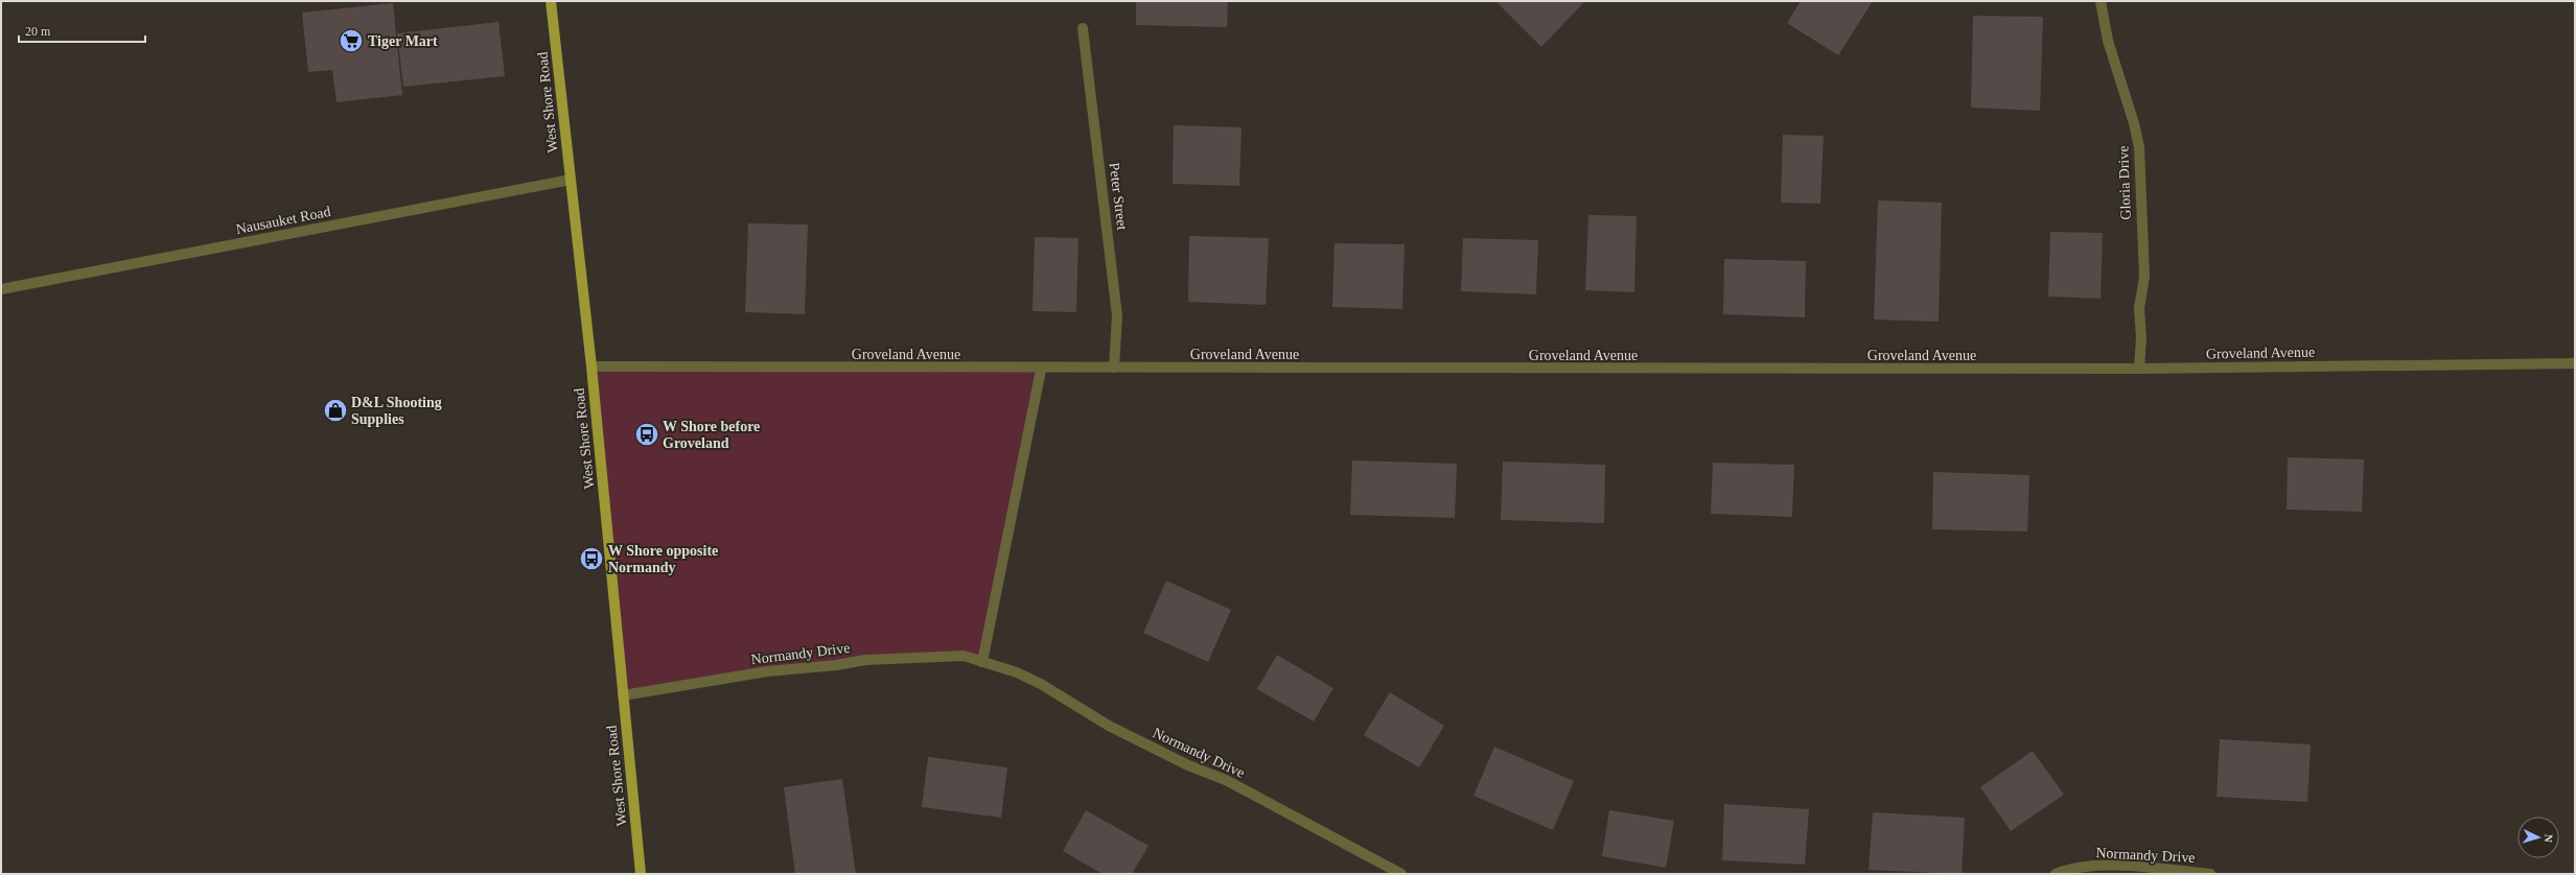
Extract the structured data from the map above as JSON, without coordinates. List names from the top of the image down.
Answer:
{
  "streets": {
    "main road": ["West Shore Road"],
    "street": [
      "Gloria Drive",
      "Peter Street",
      "Nausauket Road",
      "Groveland Avenue",
      "Normandy Drive"
    ]
  },
  "crossings": [
    ["West Shore Road", "Nausauket Road"],
    ["West Shore Road", "Groveland Avenue"],
    ["West Shore Road", "Normandy Drive"],
    ["Gloria Drive", "Groveland Avenue"],
    ["Peter Street", "Groveland Avenue"]
  ],
  "places": {
    "supermarket": ["Tiger Mart"],
    "shop": ["D&L Shooting Supplies"],
    "bus stop": ["W Shore before Groveland", "W Shore opposite Normandy"]
  },
  "scale_bar": "20 m",
  "north": "right"
}
